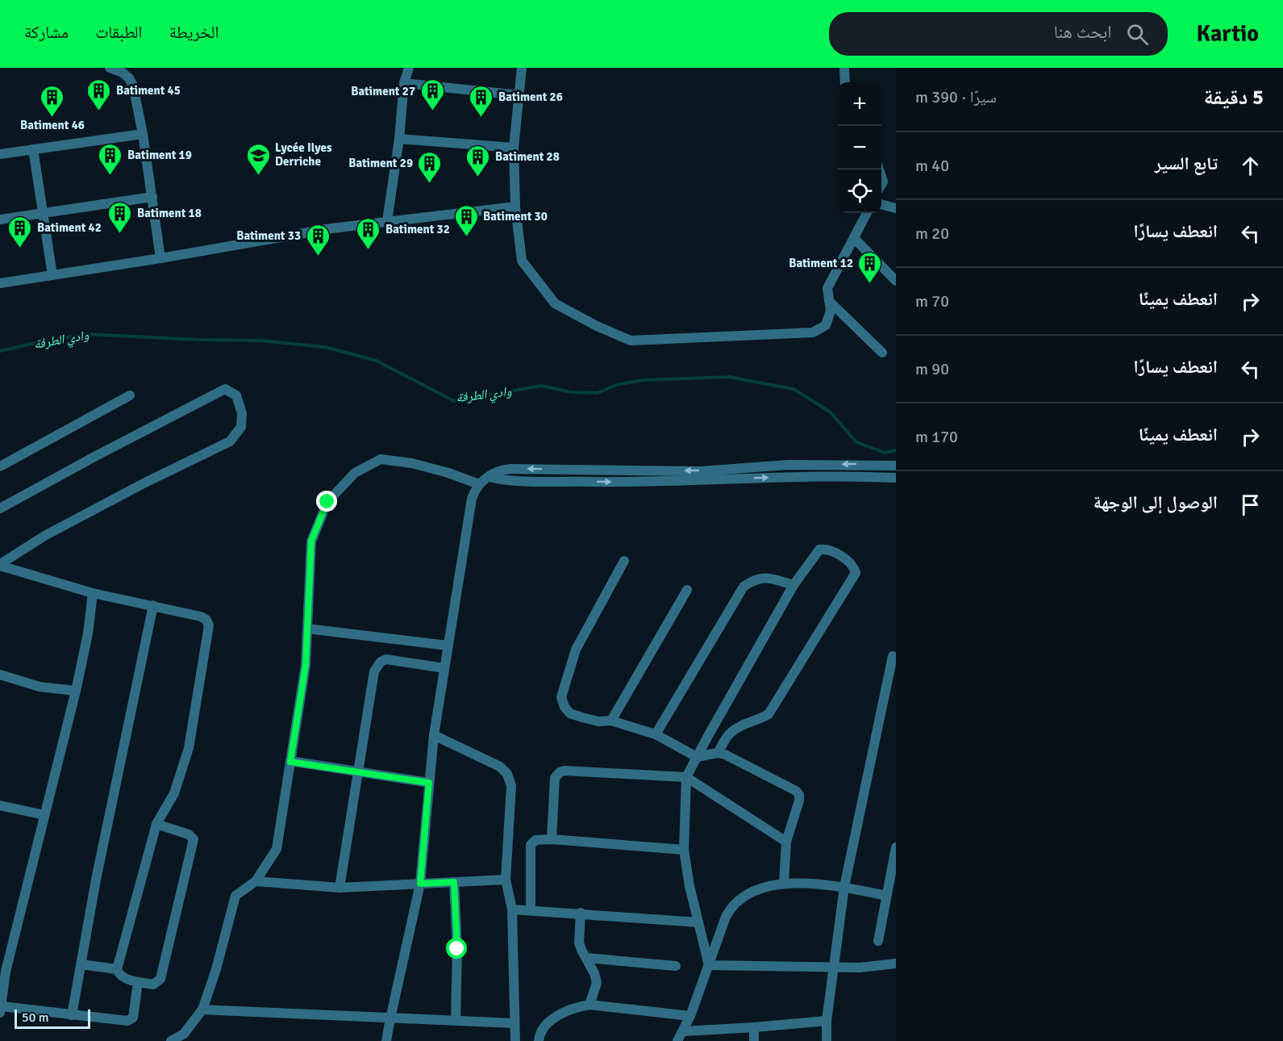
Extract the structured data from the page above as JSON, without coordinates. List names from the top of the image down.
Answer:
{
  "water": ["وادي الطرفة"],
  "places": {
    "building": [
      "Batiment 45",
      "Batiment 27",
      "Batiment 46",
      "Batiment 26",
      "Batiment 19",
      "Batiment 28",
      "Batiment 29",
      "Batiment 18",
      "Batiment 30",
      "Batiment 42",
      "Batiment 32",
      "Batiment 33",
      "Batiment 12"
    ],
    "school or university": ["Lycée Ilyes Derriche"]
  },
  "scale_bar": "50 m",
  "page": {
    "header": "Kartio",
    "search": "ابحث هنا",
    "nav": ["الخريطة", "الطبقات", "مشاركة"],
    "heading": ["5 دقيقة", "سيرًا · 390 m"],
    "map_buttons": ["+", "−"],
    "list": [
      ["تابع السير", "40 m"],
      ["انعطف يسارًا", "20 m"],
      ["انعطف يمينًا", "70 m"],
      ["انعطف يسارًا", "90 m"],
      ["انعطف يمينًا", "170 m"],
      "الوصول إلى الوجهة"
    ],
    "scale": "50 m"
  }
}
